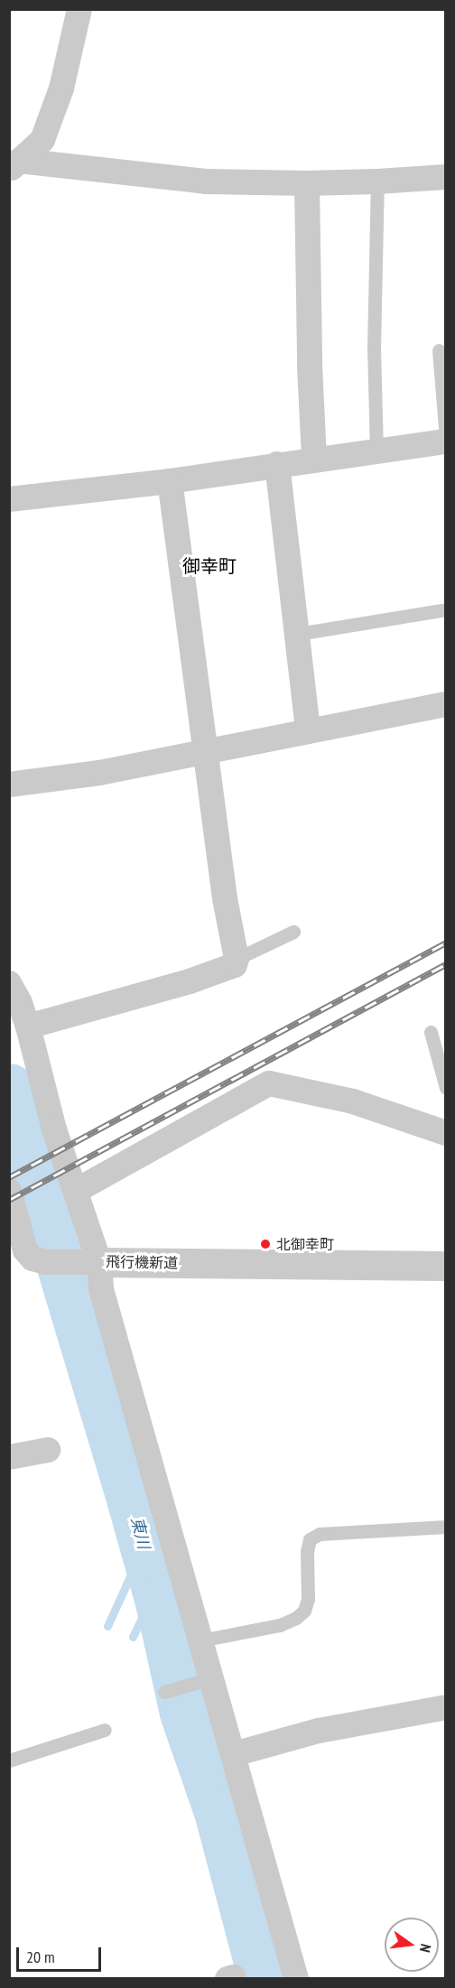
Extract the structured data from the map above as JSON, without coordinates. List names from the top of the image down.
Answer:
{
  "streets": {
    "street": ["飛行機新道"]
  },
  "districts": ["御幸町"],
  "water": ["東川"],
  "places": ["北御幸町"],
  "scale_bar": "20 m",
  "north": "right"
}
